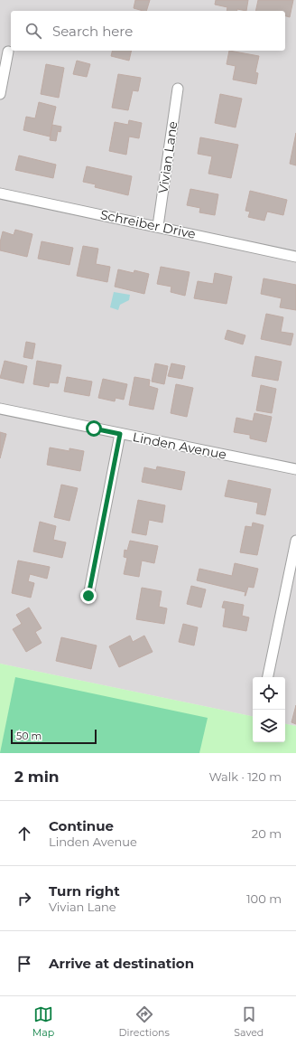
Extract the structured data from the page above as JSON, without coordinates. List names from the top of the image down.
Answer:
{
  "streets": {
    "street": ["Vivian Lane", "Schreiber Drive", "Linden Avenue"]
  },
  "crossings": [
    ["Vivian Lane", "Schreiber Drive"]
  ],
  "scale_bar": "50 m",
  "page": {
    "search": "Search here",
    "scale": "50 m",
    "heading": ["2 min", "Walk · 120 m"],
    "list": [
      ["Continue", "Linden Avenue", "20 m"],
      ["Turn right", "Vivian Lane", "100 m"],
      "Arrive at destination"
    ],
    "nav": ["Map", "Directions", "Saved"]
  }
}
